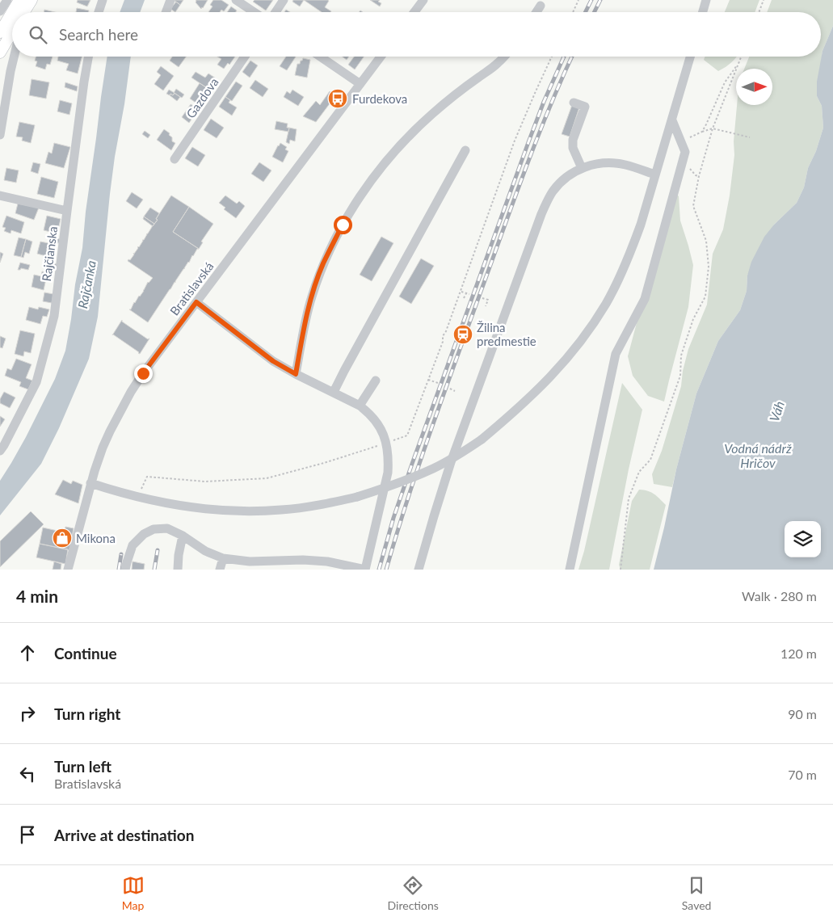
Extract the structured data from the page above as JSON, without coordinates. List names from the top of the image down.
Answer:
{
  "streets": {
    "street": ["Gazdova", "Rajčianska", "Bratislavská"]
  },
  "water": ["Rajčanka", "Váh", "Vodná nádrž Hričov"],
  "places": {
    "bus stop": ["Furdekova"],
    "station": ["Žilina predmestie"],
    "shop": ["Mikona"]
  },
  "north": "right",
  "page": {
    "search": "Search here",
    "heading": ["4 min", "Walk · 280 m"],
    "list": [
      ["Continue", "120 m"],
      ["Turn right", "90 m"],
      ["Turn left", "Bratislavská", "70 m"],
      "Arrive at destination"
    ],
    "nav": ["Map", "Directions", "Saved"]
  }
}
